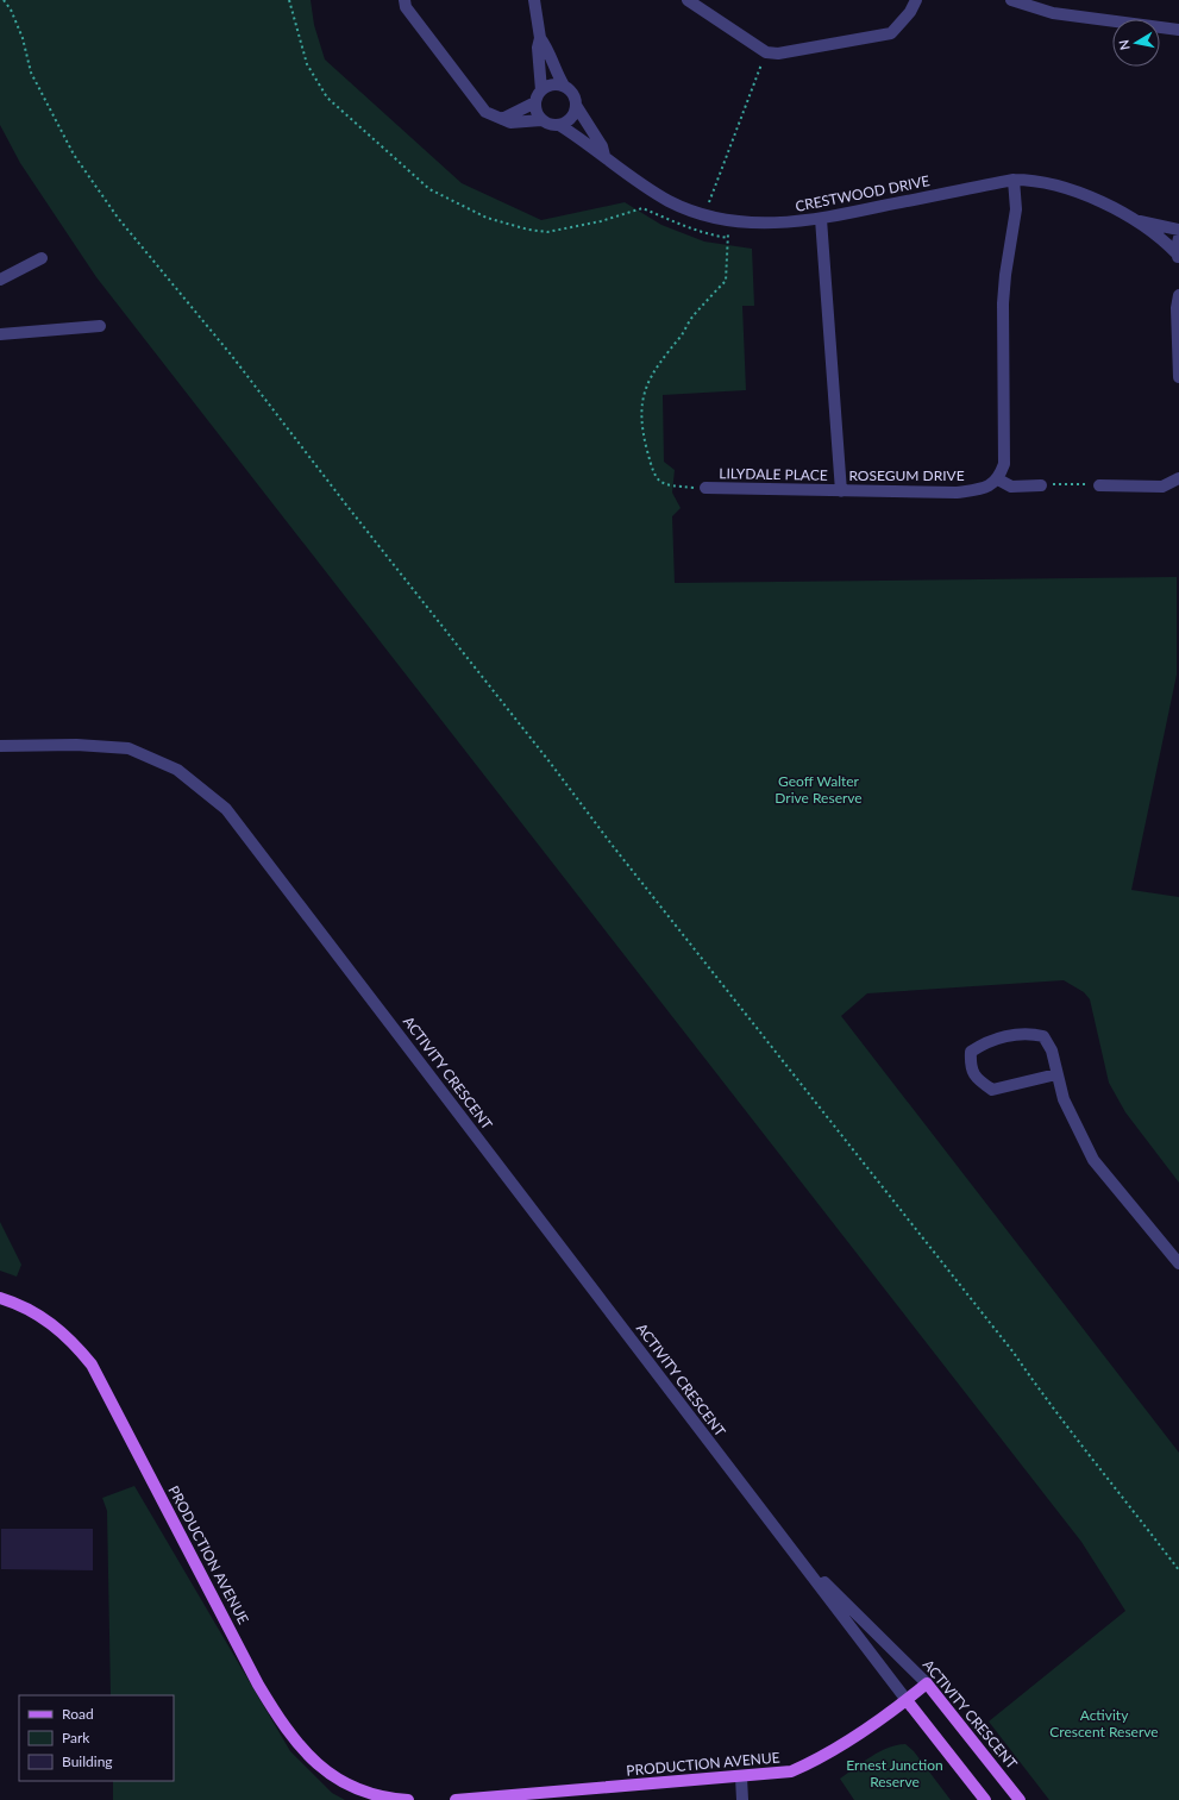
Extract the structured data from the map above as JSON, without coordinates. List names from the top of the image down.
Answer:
{
  "streets": {
    "main road": ["ACTIVITY CRESCENT", "PRODUCTION AVENUE"],
    "street": ["CRESTWOOD DRIVE", "LILYDALE PLACE", "ROSEGUM DRIVE"]
  },
  "crossings": [
    ["CRESTWOOD DRIVE", "ROSEGUM DRIVE"],
    ["LILYDALE PLACE", "ROSEGUM DRIVE"],
    ["ACTIVITY CRESCENT", "PRODUCTION AVENUE"]
  ],
  "parks": ["Geoff Walter Drive Reserve", "Activity Crescent Reserve", "Ernest Junction Reserve"],
  "legend": ["Road", "Park", "Building"],
  "north": "left"
}
